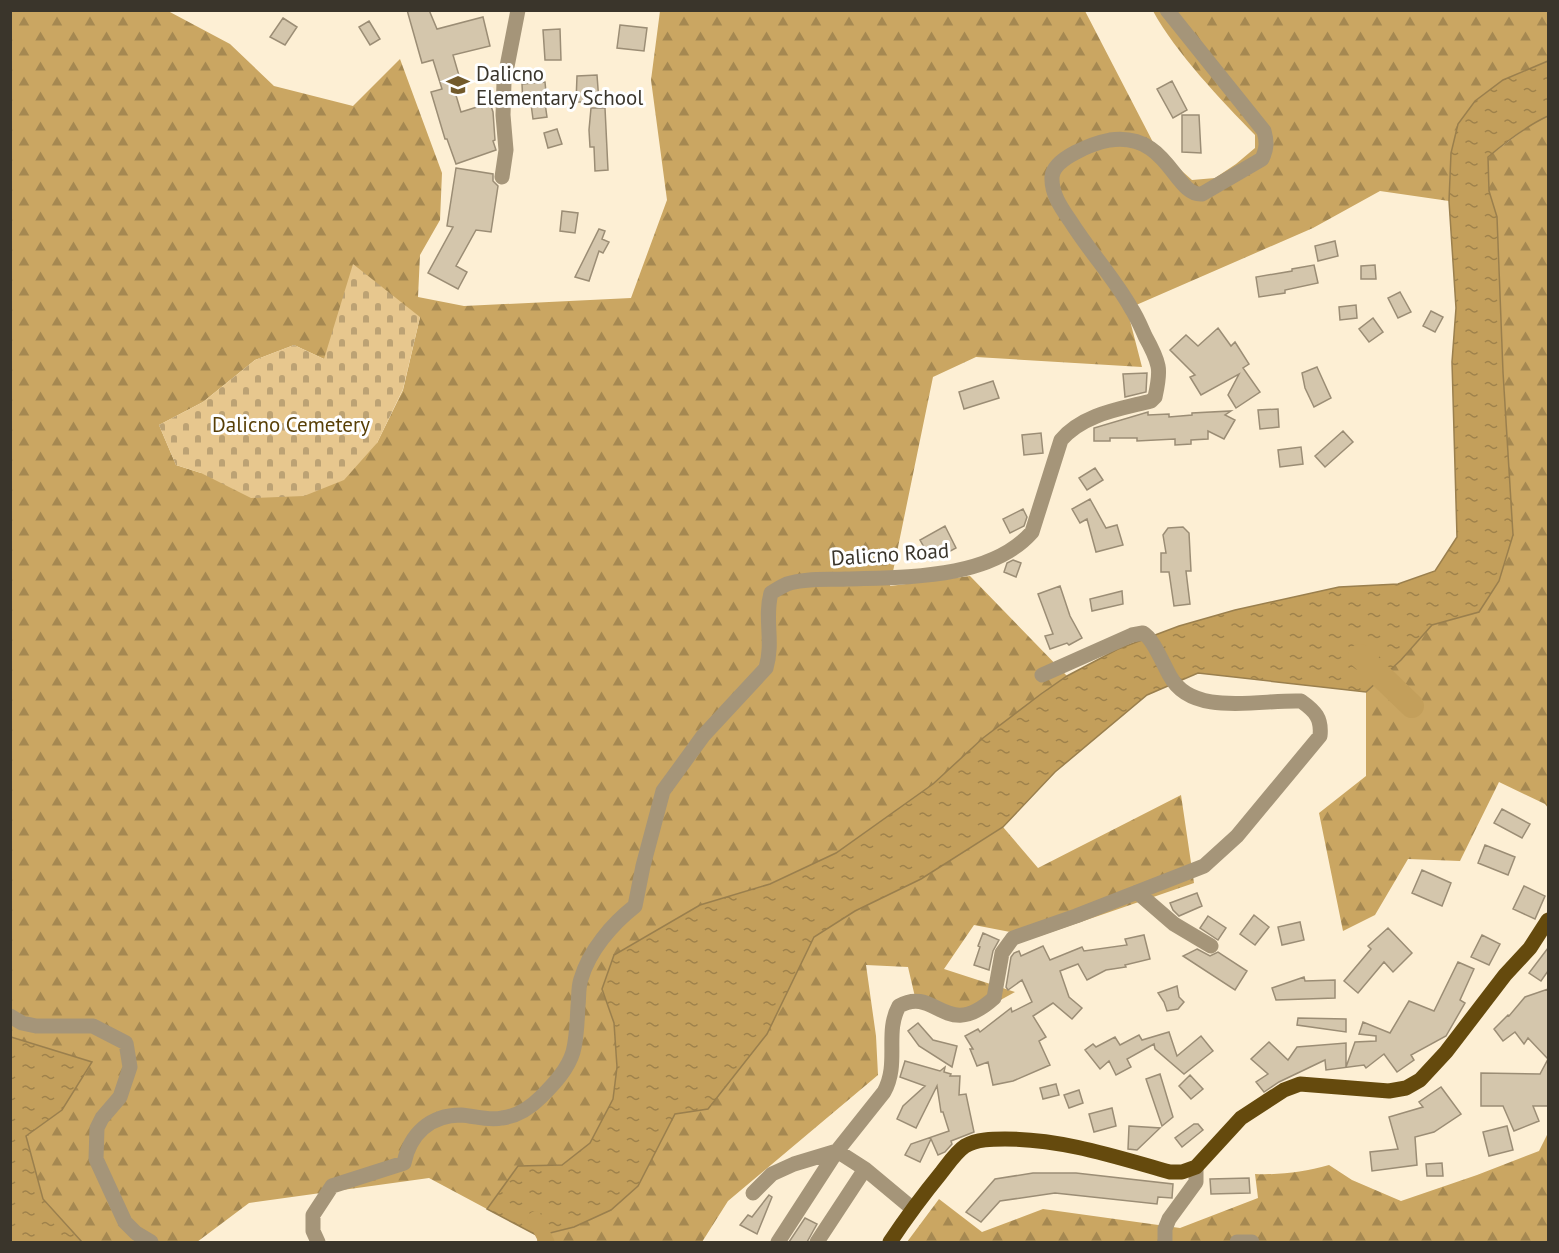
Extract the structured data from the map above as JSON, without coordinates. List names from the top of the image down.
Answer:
{
  "streets": {
    "street": ["Dalicno Road"]
  },
  "parks": ["Dalicno Cemetery"],
  "places": {
    "school or university": ["Dalicno Elementary School"]
  }
}
